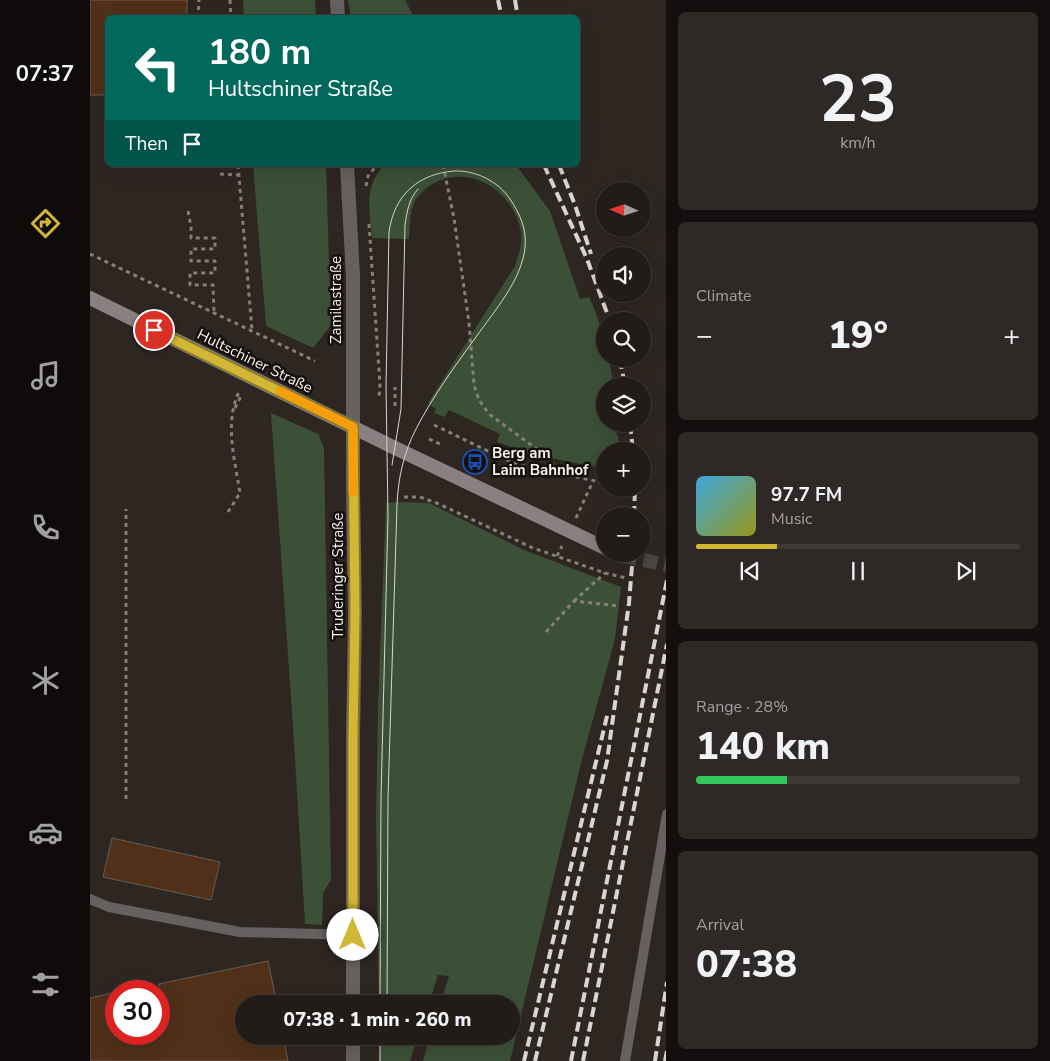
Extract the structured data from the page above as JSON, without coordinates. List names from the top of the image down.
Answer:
{
  "streets": {
    "main road": ["Hultschiner Straße"],
    "street": ["Zamilastraße", "Truderinger Straße"]
  },
  "crossings": [
    ["Zamilastraße", "Hultschiner Straße"],
    ["Zamilastraße", "Truderinger Straße"],
    ["Hultschiner Straße", "Truderinger Straße"]
  ],
  "places": {
    "bus stop": ["Berg am Laim Bahnhof"]
  },
  "north": "left",
  "page": {
    "tabs": "07:37",
    "tile": [
      ["23", "km/h"],
      "Climate",
      ["Range · 28%", "140 km"],
      ["Arrival", "07:38"]
    ],
    "turn": ["180 m", "Hultschiner Straße"],
    "then": "Then",
    "map_buttons": ["+", "−"],
    "heat": ["−", "19°", "+"],
    "song": ["97.7 FM", "Music"],
    "limit": "30",
    "trip": "07:38 · 1 min · 260 m"
  }
}
